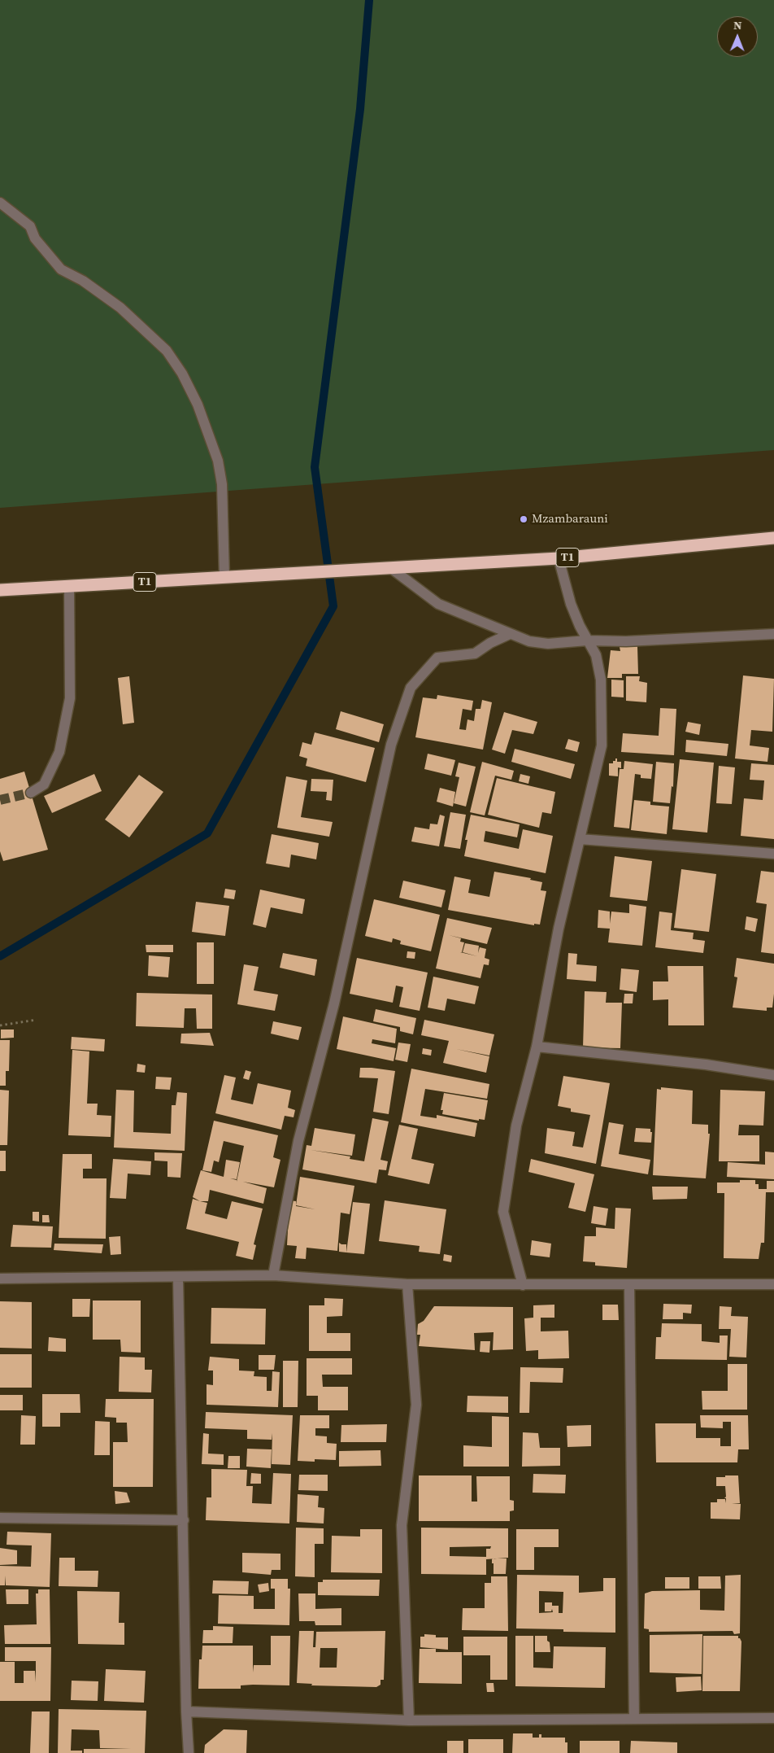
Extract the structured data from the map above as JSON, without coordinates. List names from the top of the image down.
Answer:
{
  "streets": {
    "highway": ["T1"]
  },
  "places": ["Mzambarauni"],
  "north": "top"
}
